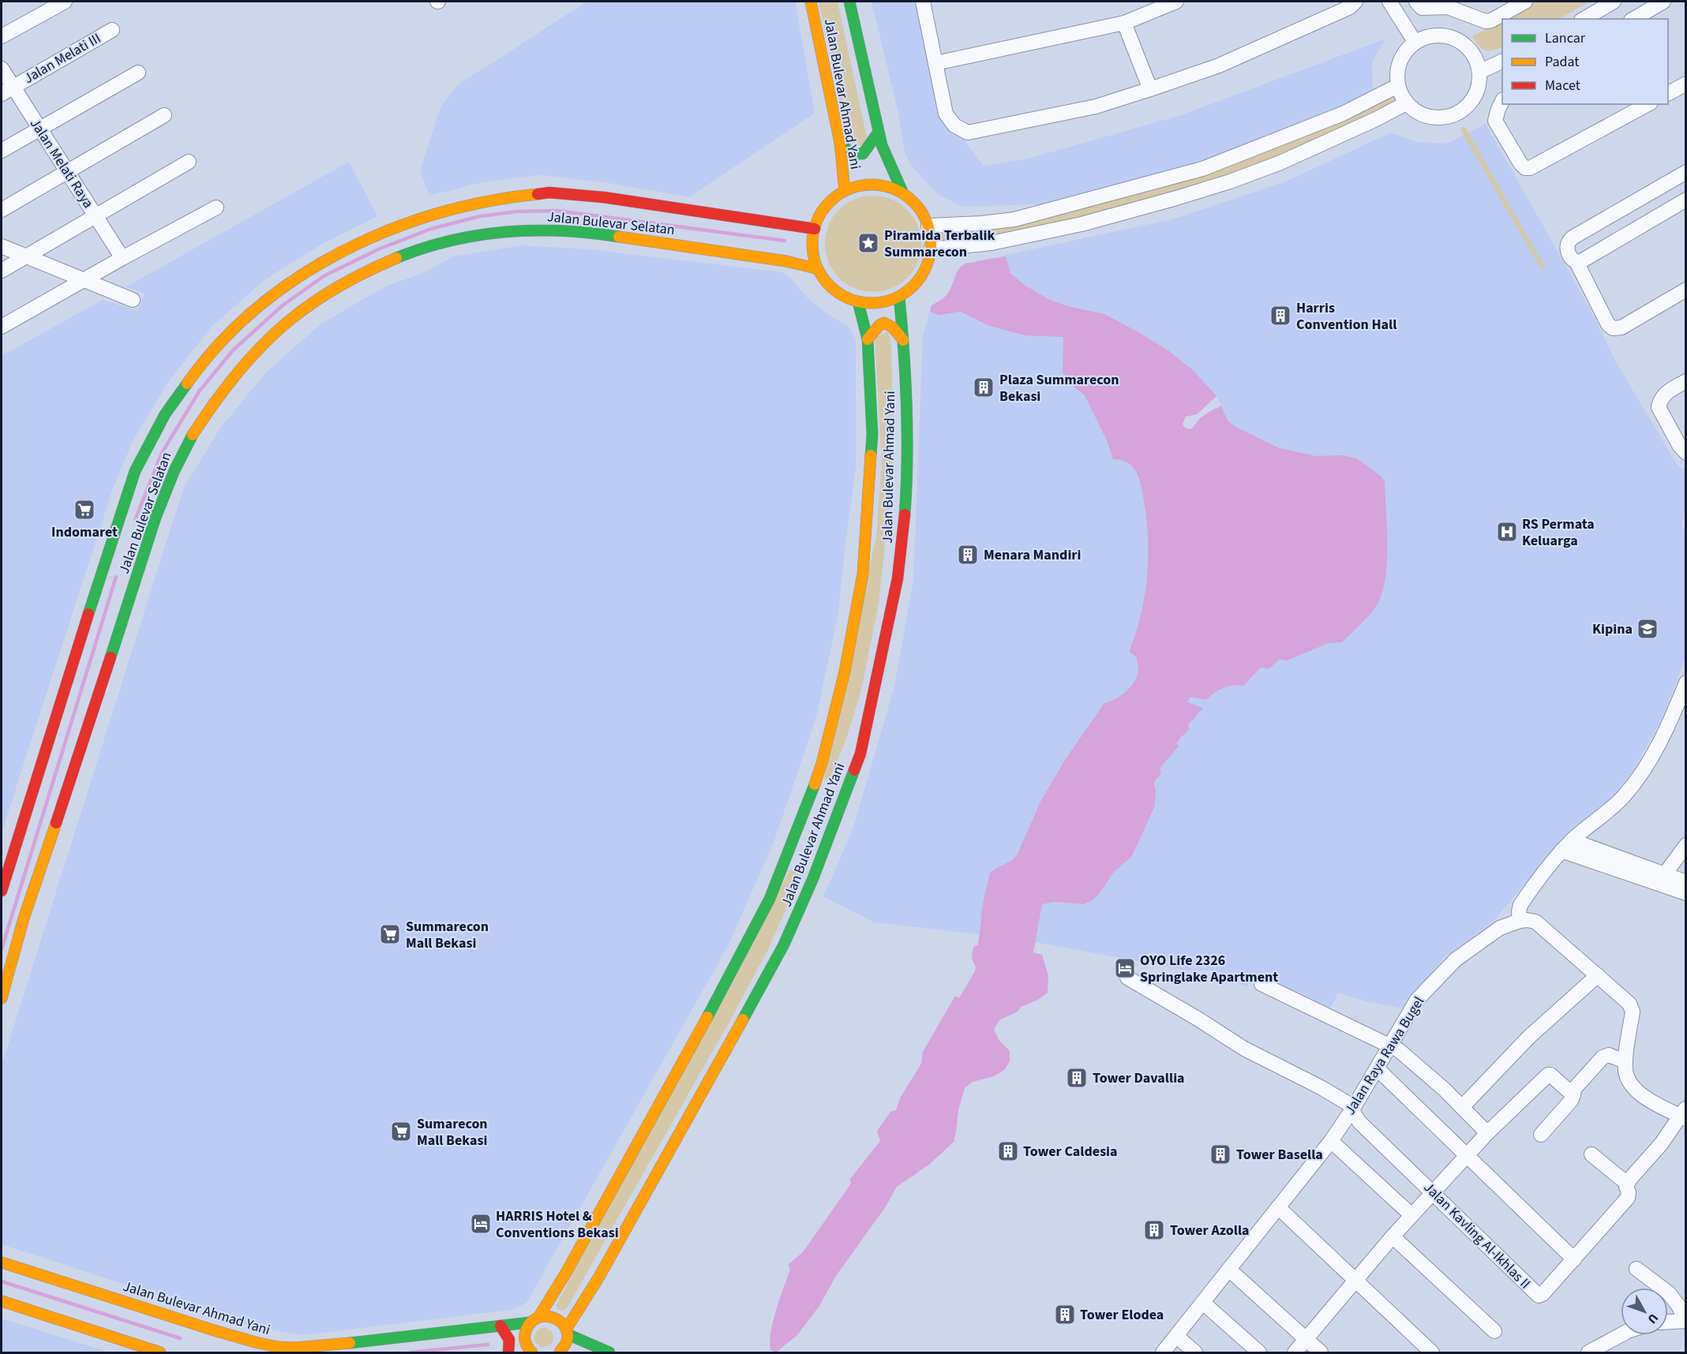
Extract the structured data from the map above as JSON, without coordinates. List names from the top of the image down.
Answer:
{
  "streets": {
    "main road": ["Jalan Bulevar Ahmad Yani", "Jalan Bulevar Selatan"],
    "street": [
      "Jalan Melati III",
      "Jalan Melati Raya",
      "Jalan Raya Rawa Bugel",
      "Jalan Kavling Al-Ikhlas II"
    ]
  },
  "crossings": [
    ["Jalan Melati III", "Jalan Melati Raya"],
    ["Jalan Bulevar Ahmad Yani", "Jalan Bulevar Selatan"],
    ["Jalan Raya Rawa Bugel", "Jalan Kavling Al-Ikhlas II"]
  ],
  "places": {
    "place": ["Piramida Terbalik Summarecon"],
    "building": [
      "Harris Convention Hall",
      "Plaza Summarecon Bekasi",
      "Menara Mandiri",
      "Tower Davallia",
      "Tower Caldesia",
      "Tower Basella",
      "Tower Azolla",
      "Tower Elodea"
    ],
    "supermarket": ["Indomaret", "Summarecon Mall Bekasi", "Sumarecon Mall Bekasi"],
    "hospital": ["RS Permata Keluarga"],
    "school or university": ["Kipina"],
    "hotel": ["OYO Life 2326 Springlake Apartment", "HARRIS Hotel & Conventions Bekasi"]
  },
  "legend": ["Lancar", "Padat", "Macet"],
  "north": "bottom right"
}
